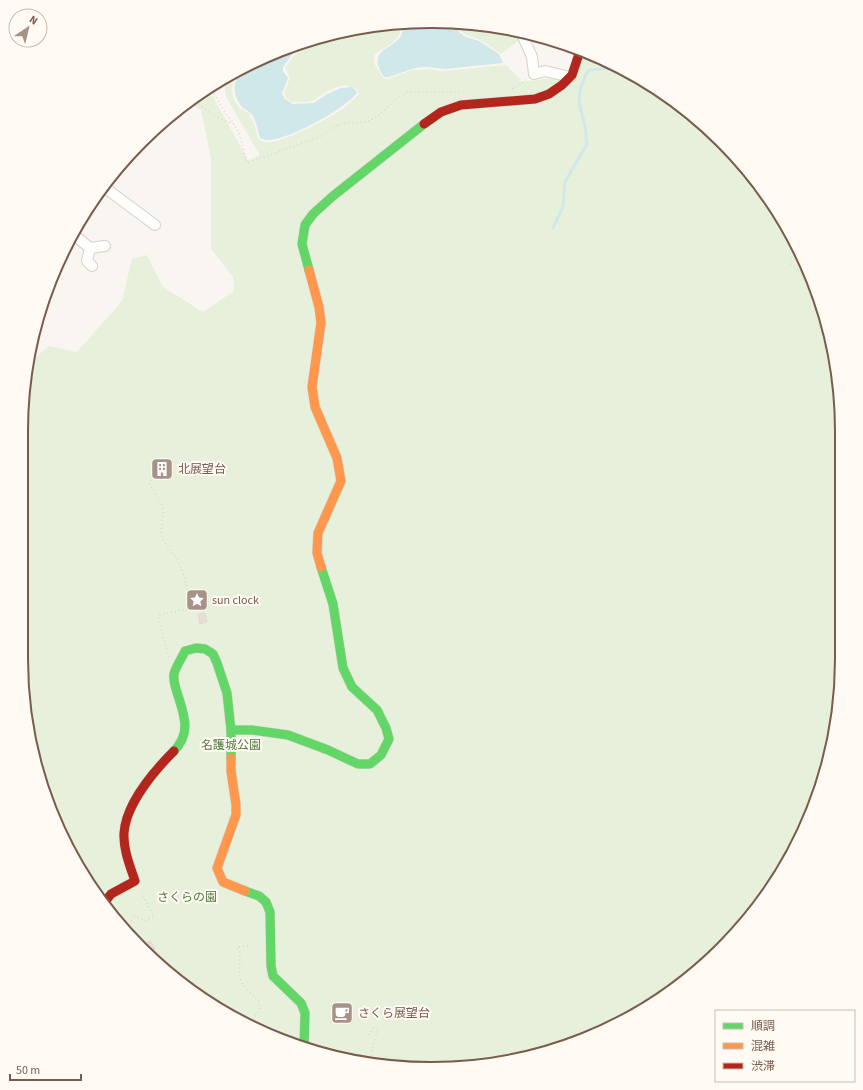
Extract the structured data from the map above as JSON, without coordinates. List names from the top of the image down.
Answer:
{
  "parks": ["名護城公園", "さくらの園"],
  "places": {
    "building": ["北展望台"],
    "place": ["sun clock"],
    "cafe": ["さくら展望台"]
  },
  "legend": ["順調", "混雑", "渋滞"],
  "scale_bar": "50 m",
  "north": "top right"
}
